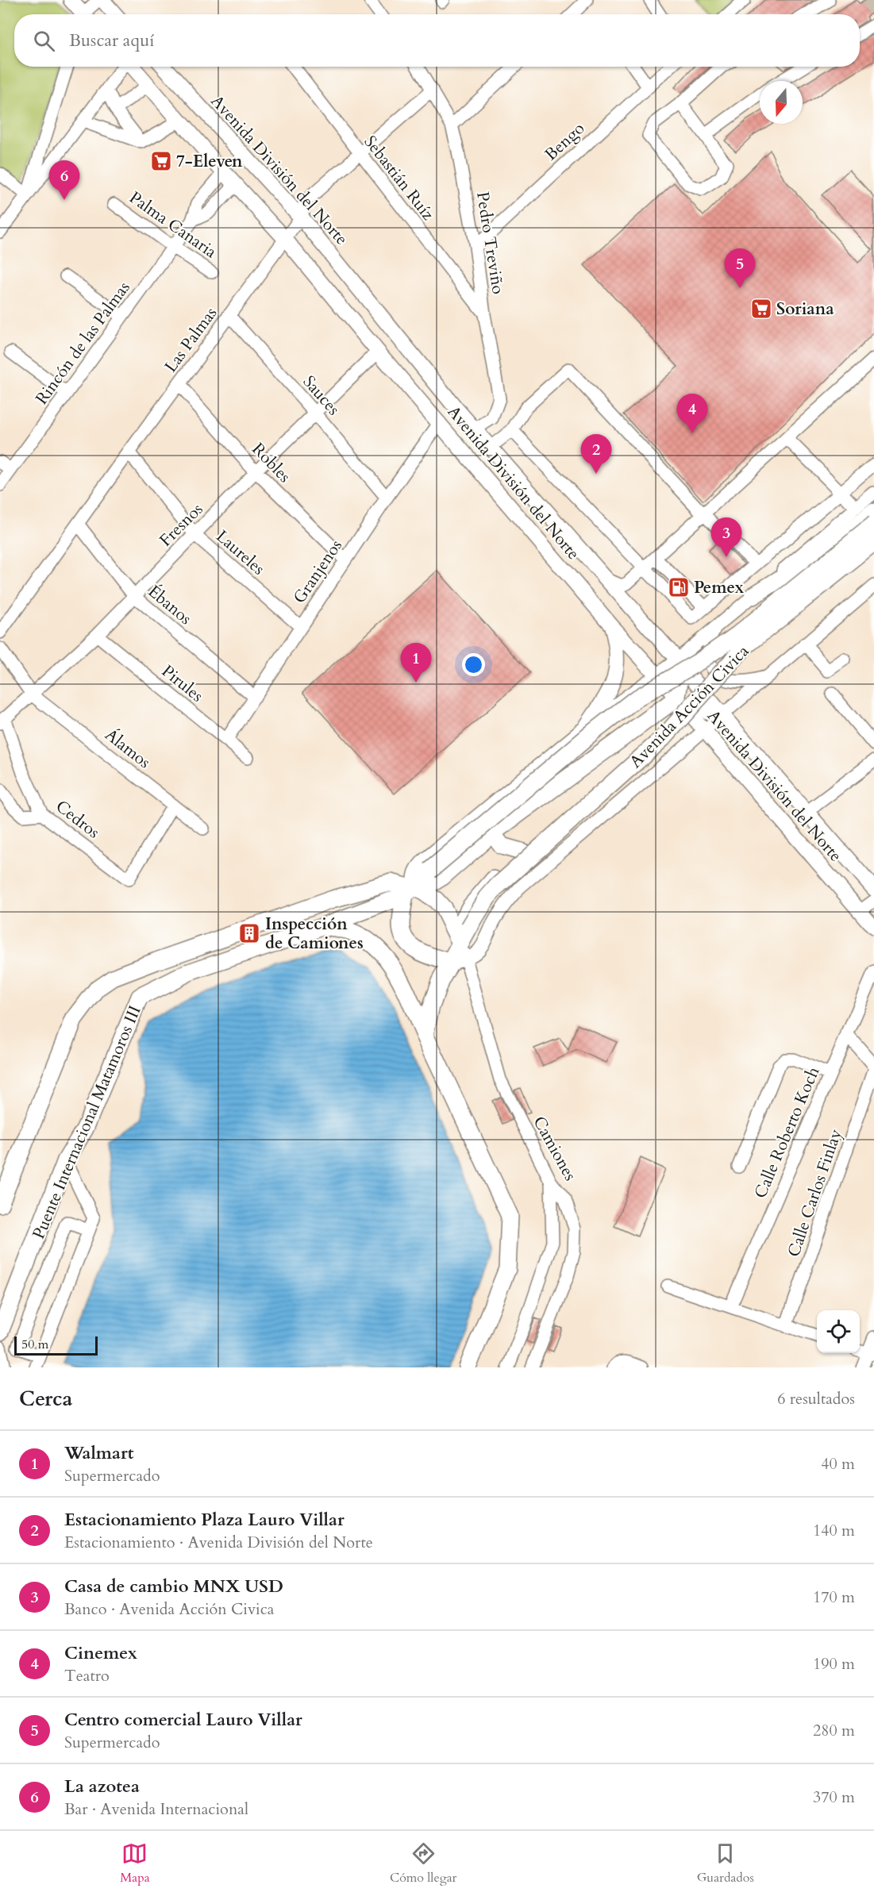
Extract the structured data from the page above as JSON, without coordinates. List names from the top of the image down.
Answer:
{
  "streets": {
    "highway": ["Avenida Acción Civica", "Puente Internacional Matamoros III"],
    "main road": ["Avenida División del Norte"],
    "street": [
      "Bengo",
      "Sebastián Ruíz",
      "Palma Canaria",
      "Pedro Treviño",
      "Las Palmas",
      "Rincón de las Palmas",
      "Sauces",
      "Robles",
      "Fresnos",
      "Laureles",
      "Granjenos",
      "Ébanos",
      "Pirules",
      "Álamos",
      "Cedros",
      "Calle Roberto Koch",
      "Camiones",
      "Calle Carlos Finlay"
    ]
  },
  "crossings": [
    ["Bengo", "Pedro Treviño"],
    ["Avenida División del Norte", "Pedro Treviño"],
    ["Avenida División del Norte", "Las Palmas"],
    ["Avenida División del Norte", "Fresnos"],
    ["Avenida División del Norte", "Granjenos"],
    ["Avenida División del Norte", "Avenida Acción Civica"],
    ["Sebastián Ruíz", "Pedro Treviño"],
    ["Sebastián Ruíz", "Las Palmas"],
    ["Palma Canaria", "Rincón de las Palmas"],
    ["Pedro Treviño", "Las Palmas"],
    ["Las Palmas", "Sauces"],
    ["Las Palmas", "Robles"],
    ["Las Palmas", "Laureles"],
    ["Las Palmas", "Ébanos"],
    ["Sauces", "Fresnos"],
    ["Sauces", "Granjenos"],
    ["Robles", "Fresnos"],
    ["Robles", "Granjenos"],
    ["Fresnos", "Laureles"],
    ["Fresnos", "Ébanos"],
    ["Fresnos", "Pirules"],
    ["Fresnos", "Álamos"],
    ["Fresnos", "Cedros"],
    ["Laureles", "Granjenos"],
    ["Granjenos", "Ébanos"],
    ["Granjenos", "Pirules"],
    ["Avenida Acción Civica", "Puente Internacional Matamoros III"],
    ["Avenida Acción Civica", "Camiones"],
    ["Álamos", "Cedros"]
  ],
  "places": {
    "supermarket": ["7-Eleven", "Soriana"],
    "fuel station": ["Pemex"],
    "building": ["Inspección de Camiones"]
  },
  "scale_bar": "50 m",
  "north": "bottom",
  "page": {
    "search": "Buscar aquí",
    "pins": [
      "6",
      "5",
      "4",
      "2",
      "3",
      "1"
    ],
    "scale": "50 m",
    "heading": ["Cerca", "6 resultados"],
    "list": [
      {
        "mark": "1",
        "name": "Walmart",
        "note": "Supermercado",
        "value": "40 m"
      },
      {
        "mark": "2",
        "name": "Estacionamiento Plaza Lauro Villar",
        "note": "Estacionamiento · Avenida División del Norte",
        "value": "140 m"
      },
      {
        "mark": "3",
        "name": "Casa de cambio MNX USD",
        "note": "Banco · Avenida Acción Civica",
        "value": "170 m"
      },
      {
        "mark": "4",
        "name": "Cinemex",
        "note": "Teatro",
        "value": "190 m"
      },
      {
        "mark": "5",
        "name": "Centro comercial Lauro Villar",
        "note": "Supermercado",
        "value": "280 m"
      },
      {
        "mark": "6",
        "name": "La azotea",
        "note": "Bar · Avenida Internacional",
        "value": "370 m"
      }
    ],
    "nav": ["Mapa", "Cómo llegar", "Guardados"]
  }
}
